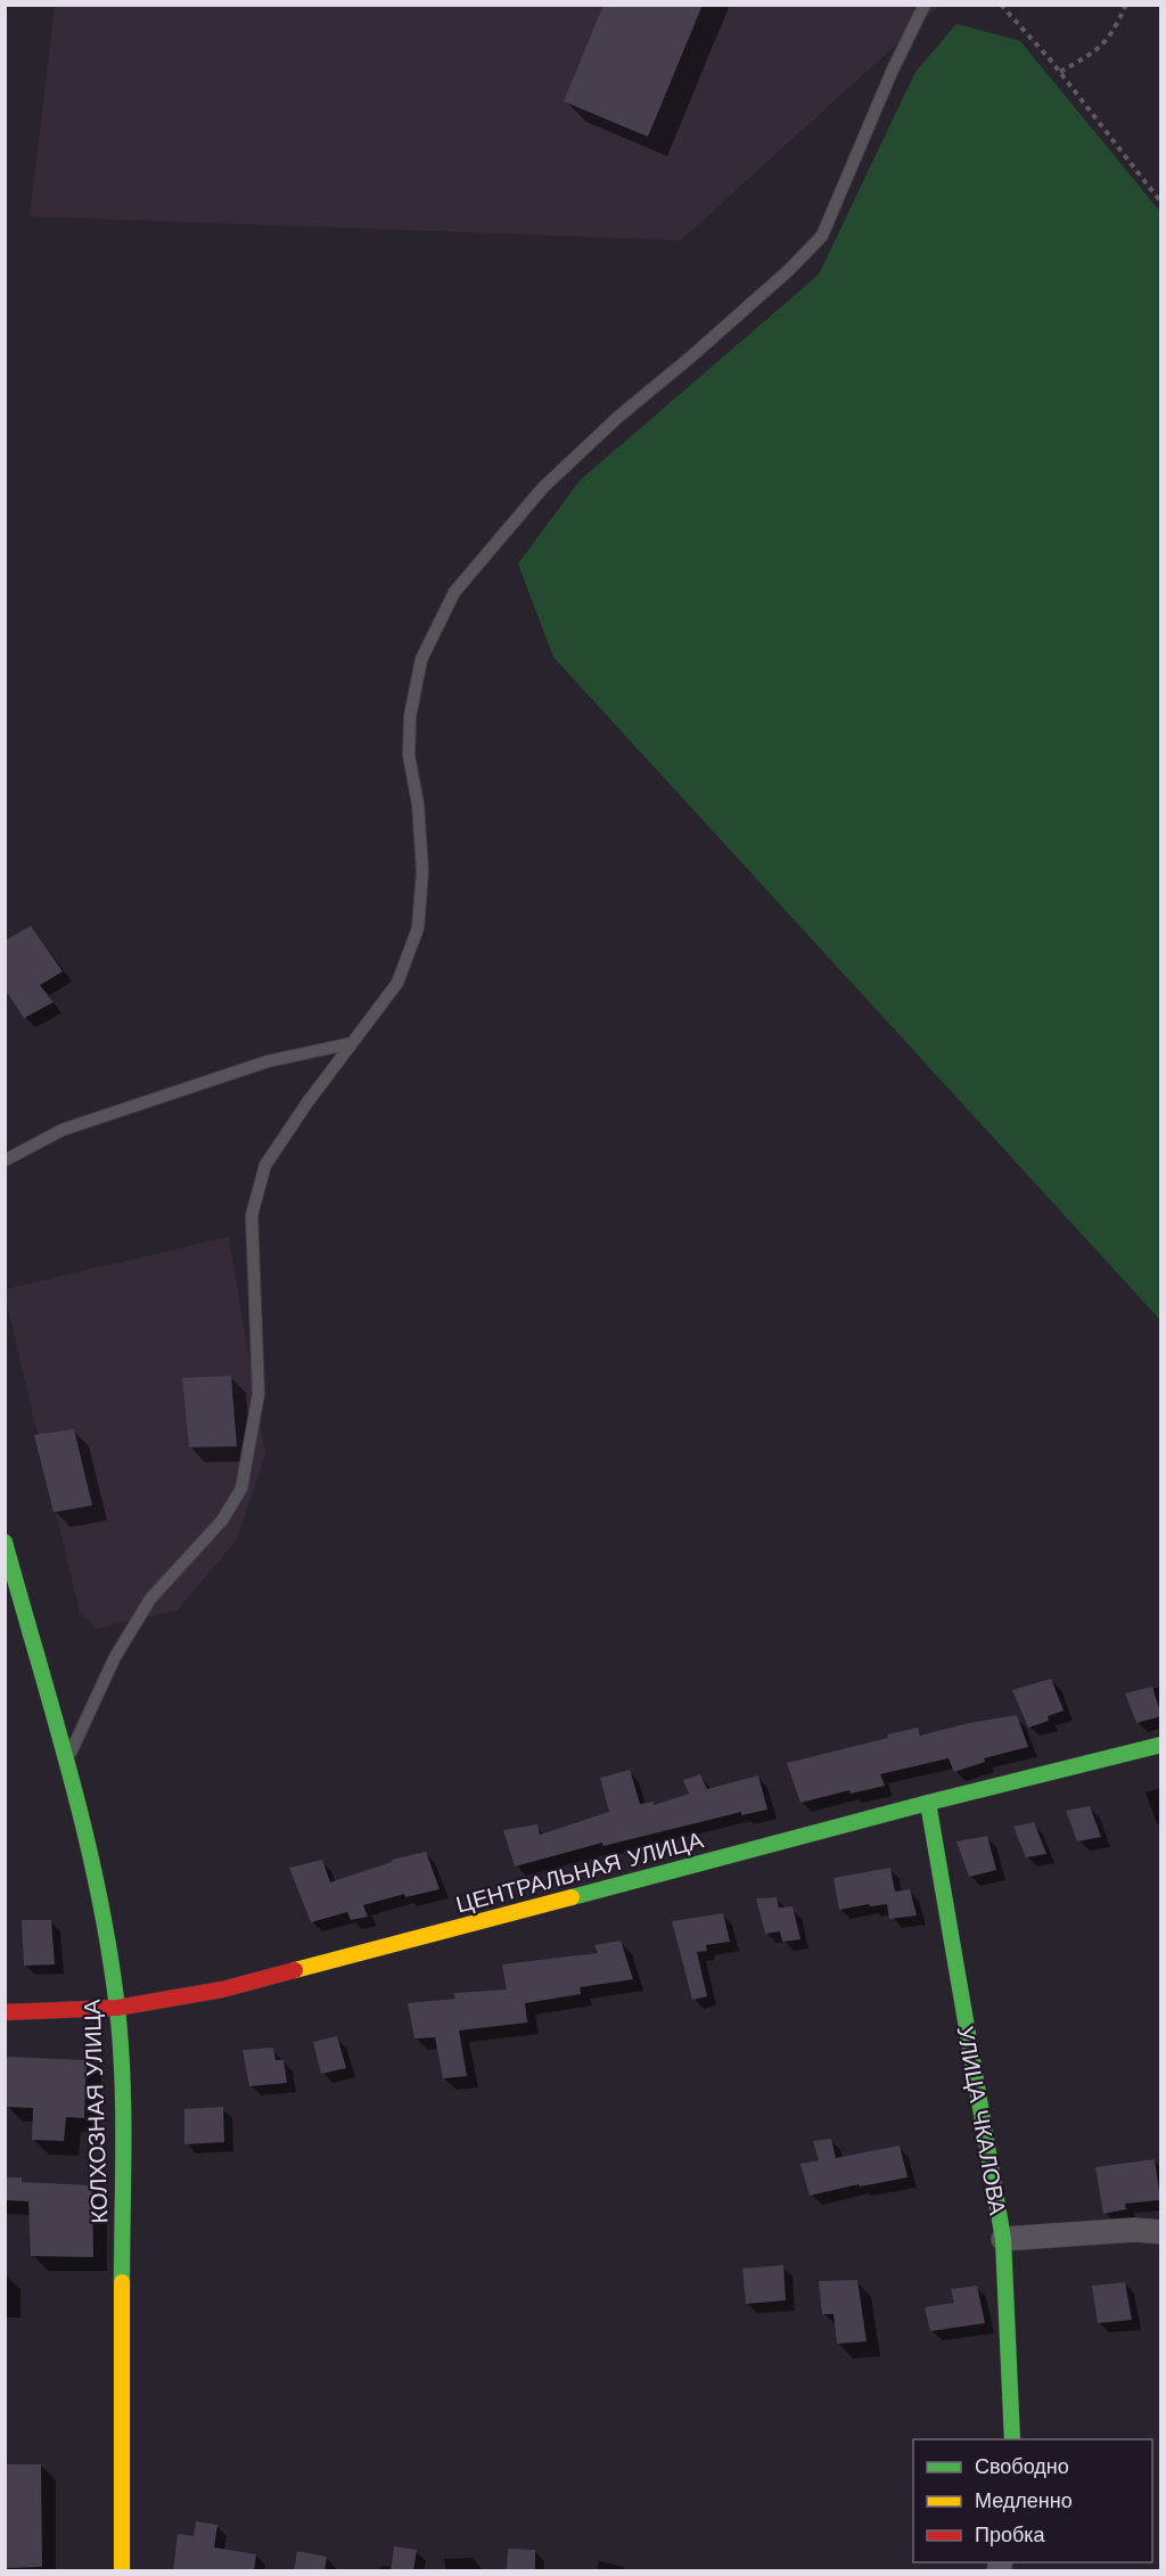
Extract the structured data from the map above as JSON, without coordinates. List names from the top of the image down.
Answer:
{
  "streets": {
    "street": ["ЦЕНТРАЛЬНАЯ УЛИЦА", "КОЛХОЗНАЯ УЛИЦА", "УЛИЦА ЧКАЛОВА"]
  },
  "crossings": [
    ["ЦЕНТРАЛЬНАЯ УЛИЦА", "КОЛХОЗНАЯ УЛИЦА"],
    ["ЦЕНТРАЛЬНАЯ УЛИЦА", "УЛИЦА ЧКАЛОВА"]
  ],
  "legend": ["Свободно", "Медленно", "Пробка"]
}
